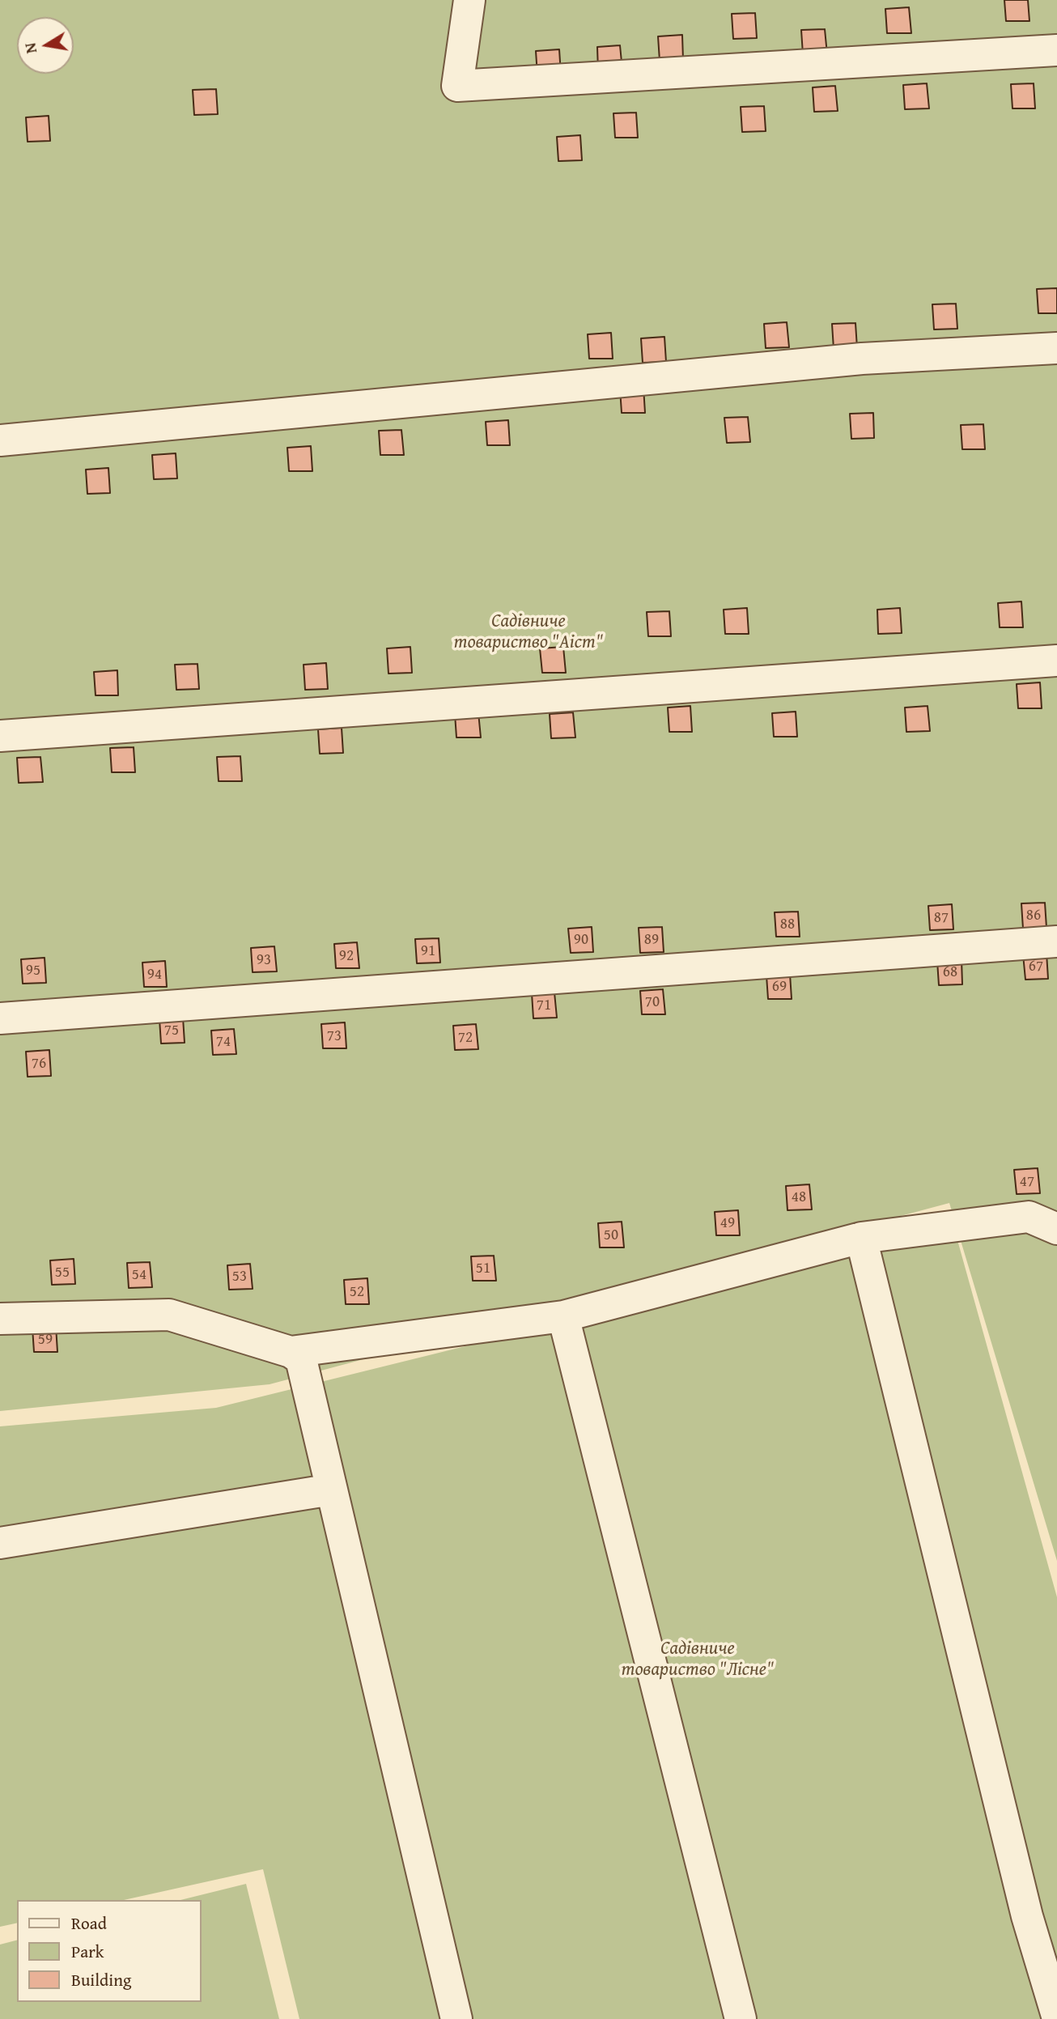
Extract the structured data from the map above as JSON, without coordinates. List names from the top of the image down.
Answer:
{
  "parks": ["Садівниче товариство \"Аіст\"", "Садівниче товариство \"Лісне\""],
  "house_numbers": [
    "86",
    "87",
    "88",
    "90",
    "89",
    "91",
    "92",
    "93",
    "67",
    "95",
    "68",
    "94",
    "69",
    "70",
    "71",
    "75",
    "73",
    "72",
    "74",
    "76",
    "47",
    "48",
    "49",
    "50",
    "51",
    "55",
    "54",
    "53",
    "52",
    "59"
  ],
  "legend": ["Road", "Park", "Building"],
  "north": "left"
}
